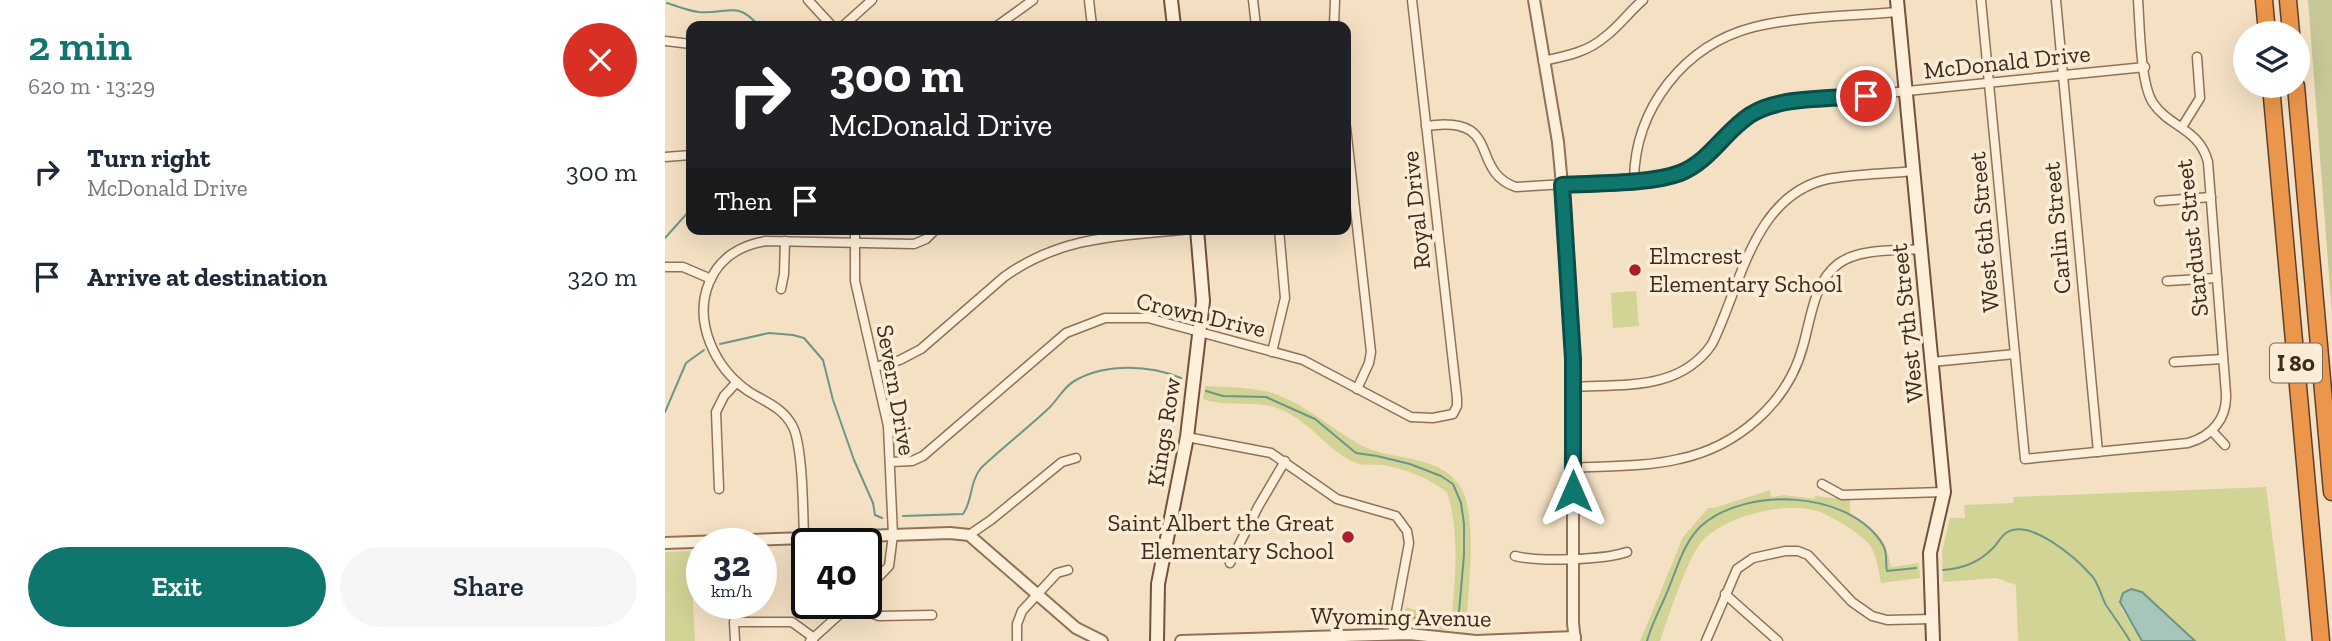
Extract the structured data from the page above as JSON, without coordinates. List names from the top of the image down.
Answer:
{
  "streets": {
    "highway": ["I 80"],
    "main road": ["West 7th Street", "Kings Row"],
    "street": [
      "McDonald Drive",
      "Royal Drive",
      "Carlin Street",
      "West 6th Street",
      "Stardust Street",
      "Crown Drive",
      "Severn Drive",
      "Wyoming Avenue"
    ]
  },
  "crossings": [
    ["McDonald Drive", "Royal Drive"],
    ["McDonald Drive", "Carlin Street"],
    ["McDonald Drive", "West 6th Street"],
    ["McDonald Drive", "Stardust Street"],
    ["McDonald Drive", "West 7th Street"],
    ["Royal Drive", "Crown Drive"],
    ["Carlin Street", "West 6th Street"],
    ["Crown Drive", "Severn Drive"],
    ["Crown Drive", "Kings Row"]
  ],
  "places": ["Elmcrest Elementary School", "Saint Albert the Great Elementary School"],
  "page": {
    "heading": ["2 min", "620 m · 13:29"],
    "turn": ["300 m", "McDonald Drive"],
    "list": [
      {
        "name": "Turn right",
        "note": "McDonald Drive",
        "value": "300 m"
      },
      {
        "name": "Arrive at destination",
        "value": "320 m"
      }
    ],
    "then": "Then",
    "speed": "32 km/h",
    "limit": "40",
    "buttons": ["Exit", "Share"]
  }
}
